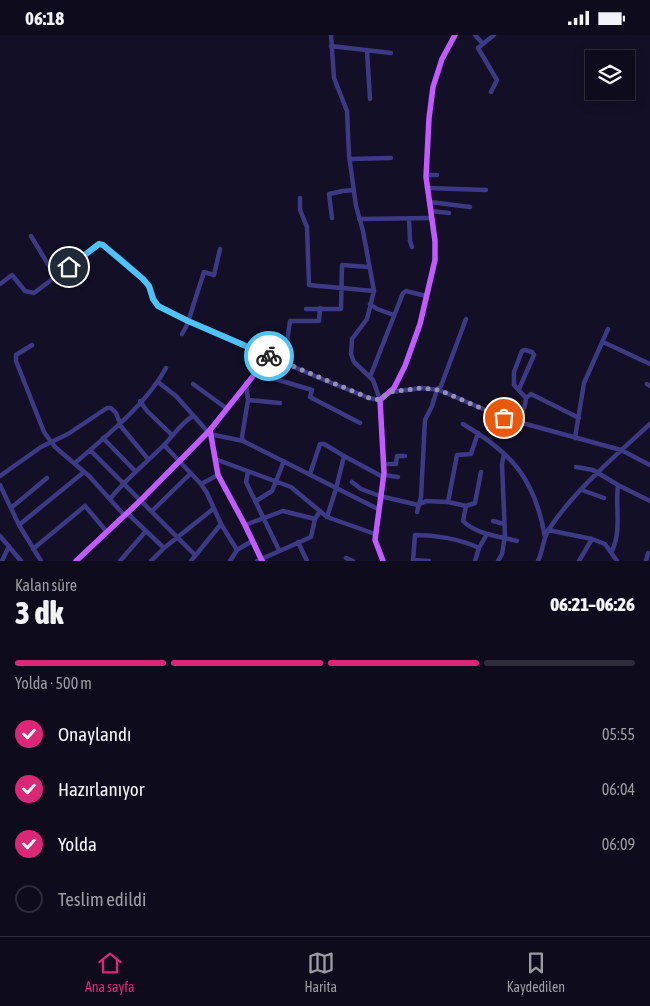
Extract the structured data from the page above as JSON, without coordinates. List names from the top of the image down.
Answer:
{
  "page": {
    "status": "06:18",
    "heading": ["3 dk", "Kalan süre", "06:21–06:26"],
    "bar": "Yolda · 500 m",
    "list": [
      ["Onaylandı", "05:55"],
      ["Hazırlanıyor", "06:04"],
      ["Yolda", "06:09"],
      "Teslim edildi"
    ],
    "tabs": ["Ana sayfa", "Harita", "Kaydedilen"]
  }
}
